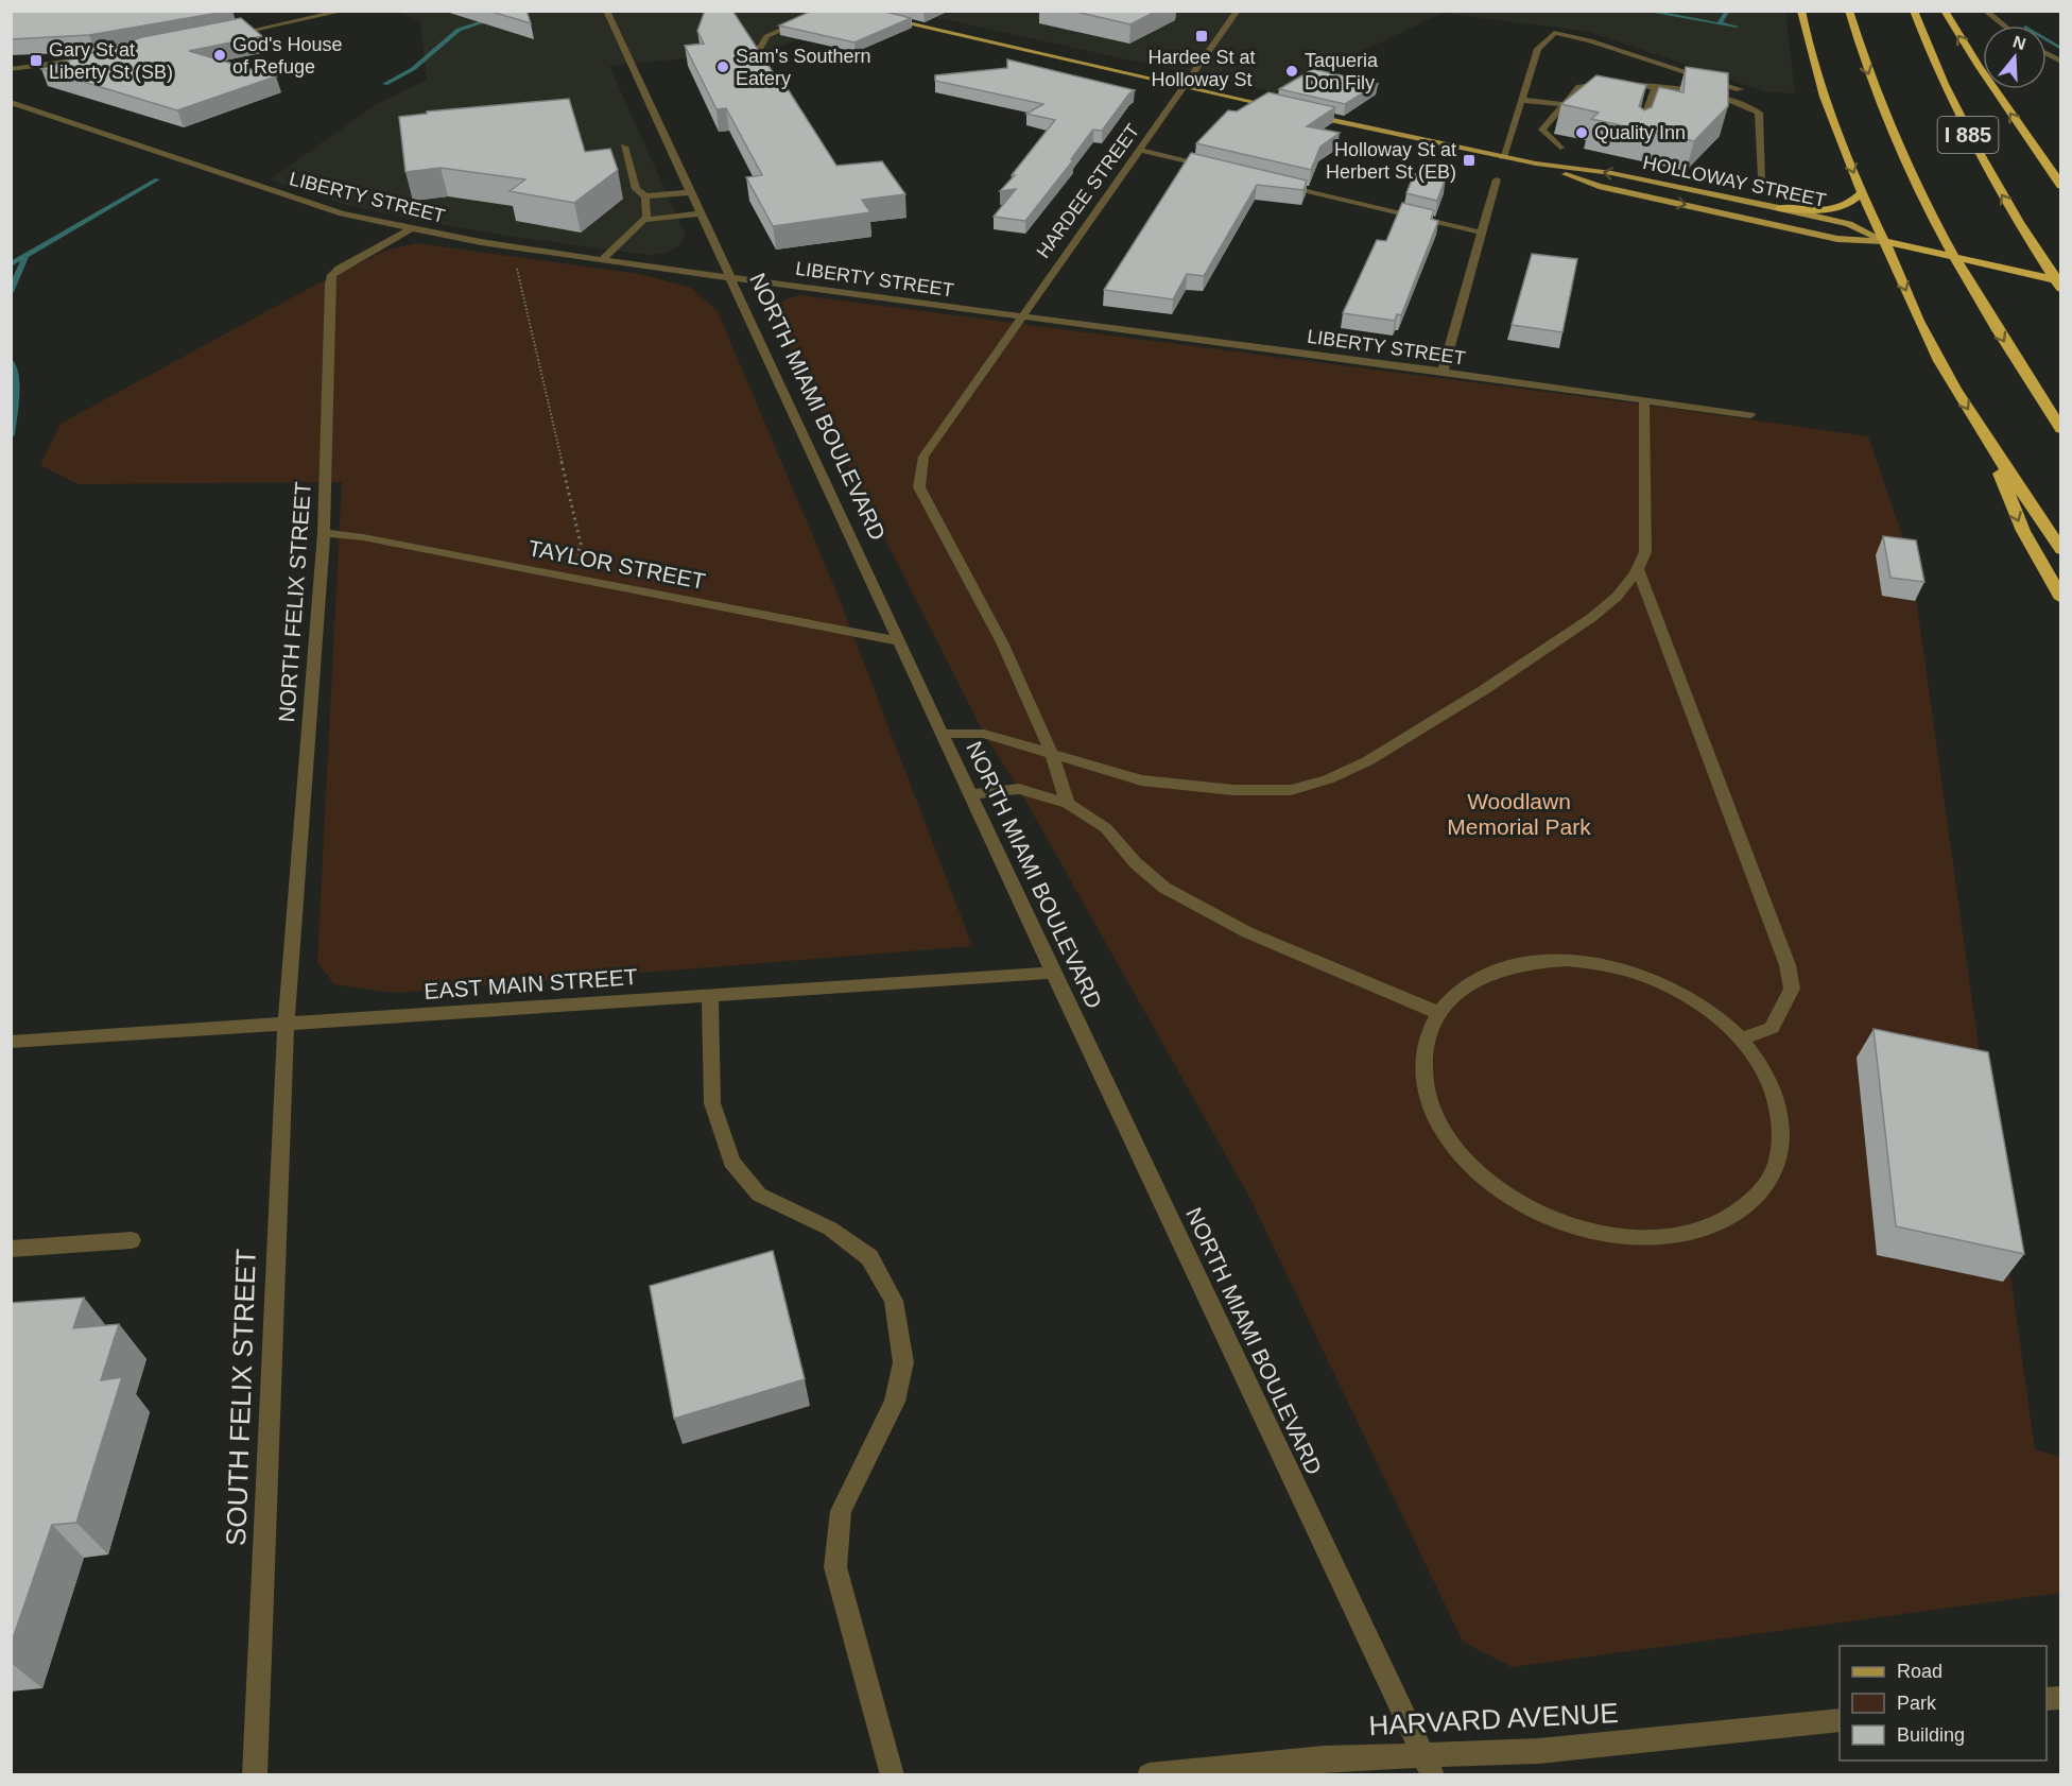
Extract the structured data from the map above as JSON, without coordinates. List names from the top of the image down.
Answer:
{
  "streets": {
    "highway": ["I 885", "HOLLOWAY STREET"],
    "street": [
      "HARDEE STREET",
      "LIBERTY STREET",
      "NORTH MIAMI BOULEVARD",
      "TAYLOR STREET",
      "NORTH FELIX STREET",
      "EAST MAIN STREET",
      "SOUTH FELIX STREET",
      "HARVARD AVENUE"
    ]
  },
  "crossings": [
    ["HARDEE STREET", "LIBERTY STREET"],
    ["LIBERTY STREET", "NORTH MIAMI BOULEVARD"],
    ["LIBERTY STREET", "NORTH FELIX STREET"],
    ["NORTH MIAMI BOULEVARD", "TAYLOR STREET"],
    ["NORTH MIAMI BOULEVARD", "EAST MAIN STREET"],
    ["NORTH MIAMI BOULEVARD", "HARVARD AVENUE"],
    ["TAYLOR STREET", "NORTH FELIX STREET"],
    ["NORTH FELIX STREET", "EAST MAIN STREET"],
    ["NORTH FELIX STREET", "SOUTH FELIX STREET"],
    ["EAST MAIN STREET", "SOUTH FELIX STREET"]
  ],
  "parks": ["Woodlawn Memorial Park"],
  "places": {
    "transit": ["Hardee St at Holloway St", "Gary St at Liberty St (SB)", "Holloway St at Herbert St (EB)"],
    "other": [
      "God's House of Refuge",
      "Sam's Southern Eatery",
      "Taqueria Don Fily",
      "Quality Inn"
    ]
  },
  "legend": ["Road", "Park", "Building"],
  "north": "top"
}
